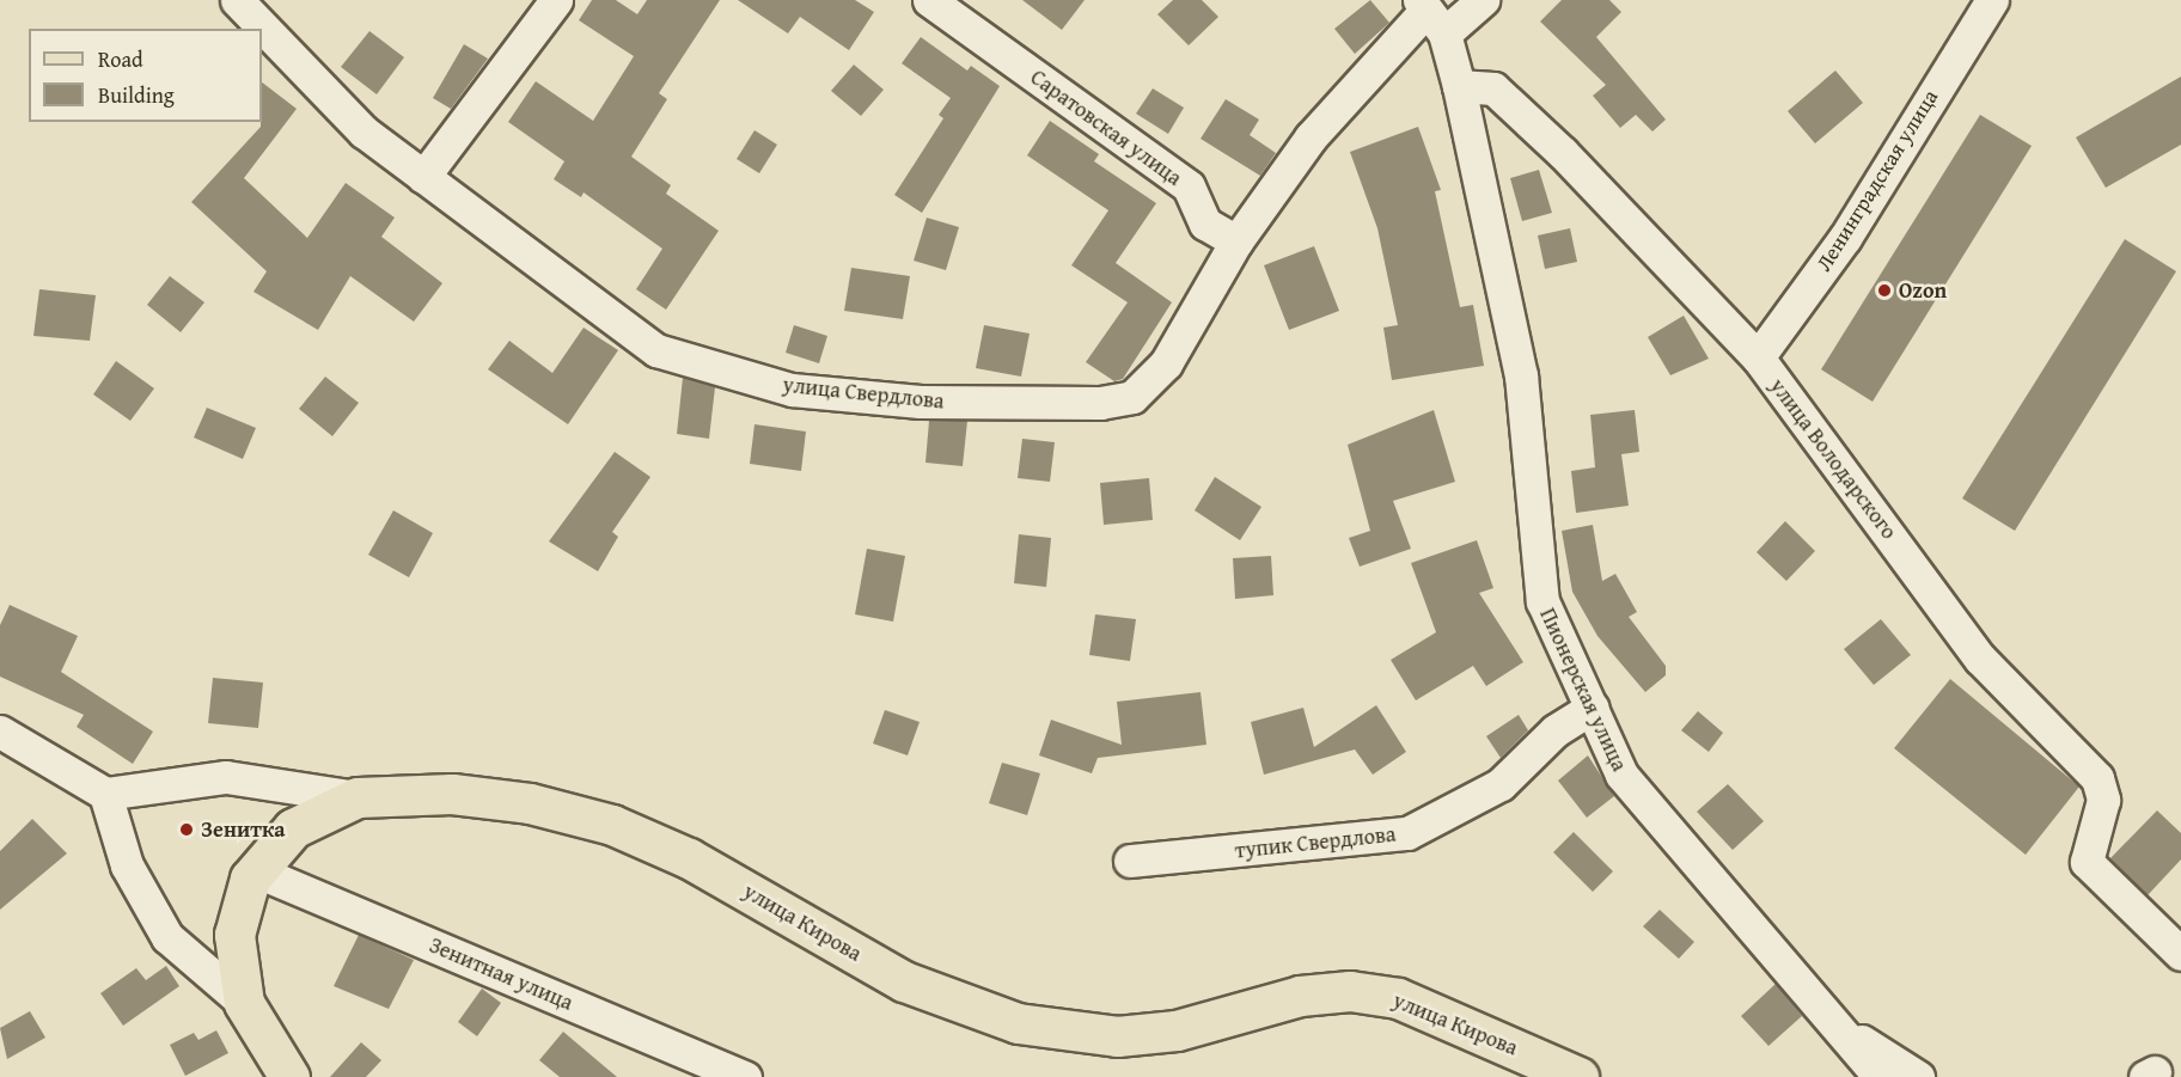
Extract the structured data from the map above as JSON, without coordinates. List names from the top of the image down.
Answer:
{
  "streets": {
    "main road": ["улица Кирова"],
    "street": [
      "Саратовская улица",
      "Ленинградская улица",
      "улица Свердлова",
      "улица Володарского",
      "Пионерская улица",
      "тупик Свердлова",
      "Зенитная улица"
    ]
  },
  "crossings": [
    ["Саратовская улица", "улица Свердлова"],
    ["Ленинградская улица", "улица Володарского"],
    ["улица Володарского", "Пионерская улица"],
    ["Пионерская улица", "тупик Свердлова"],
    ["улица Кирова", "Зенитная улица"]
  ],
  "places": ["Ozon", "Зенитка"],
  "legend": ["Road", "Building"]
}
